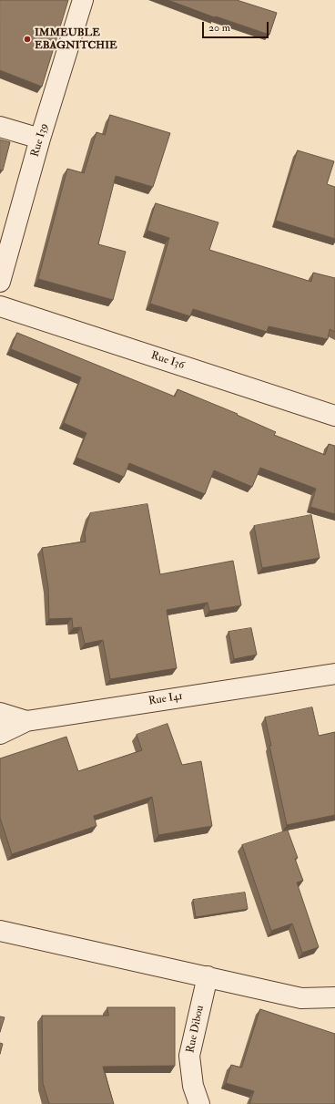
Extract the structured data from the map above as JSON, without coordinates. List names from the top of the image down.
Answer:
{
  "streets": {
    "street": [
      "Rue I39",
      "Rue I36",
      "Rue I41",
      "Rue Dibou"
    ]
  },
  "places": ["IMMEUBLE EBAGNITCHIE"],
  "scale_bar": "20 m"
}
